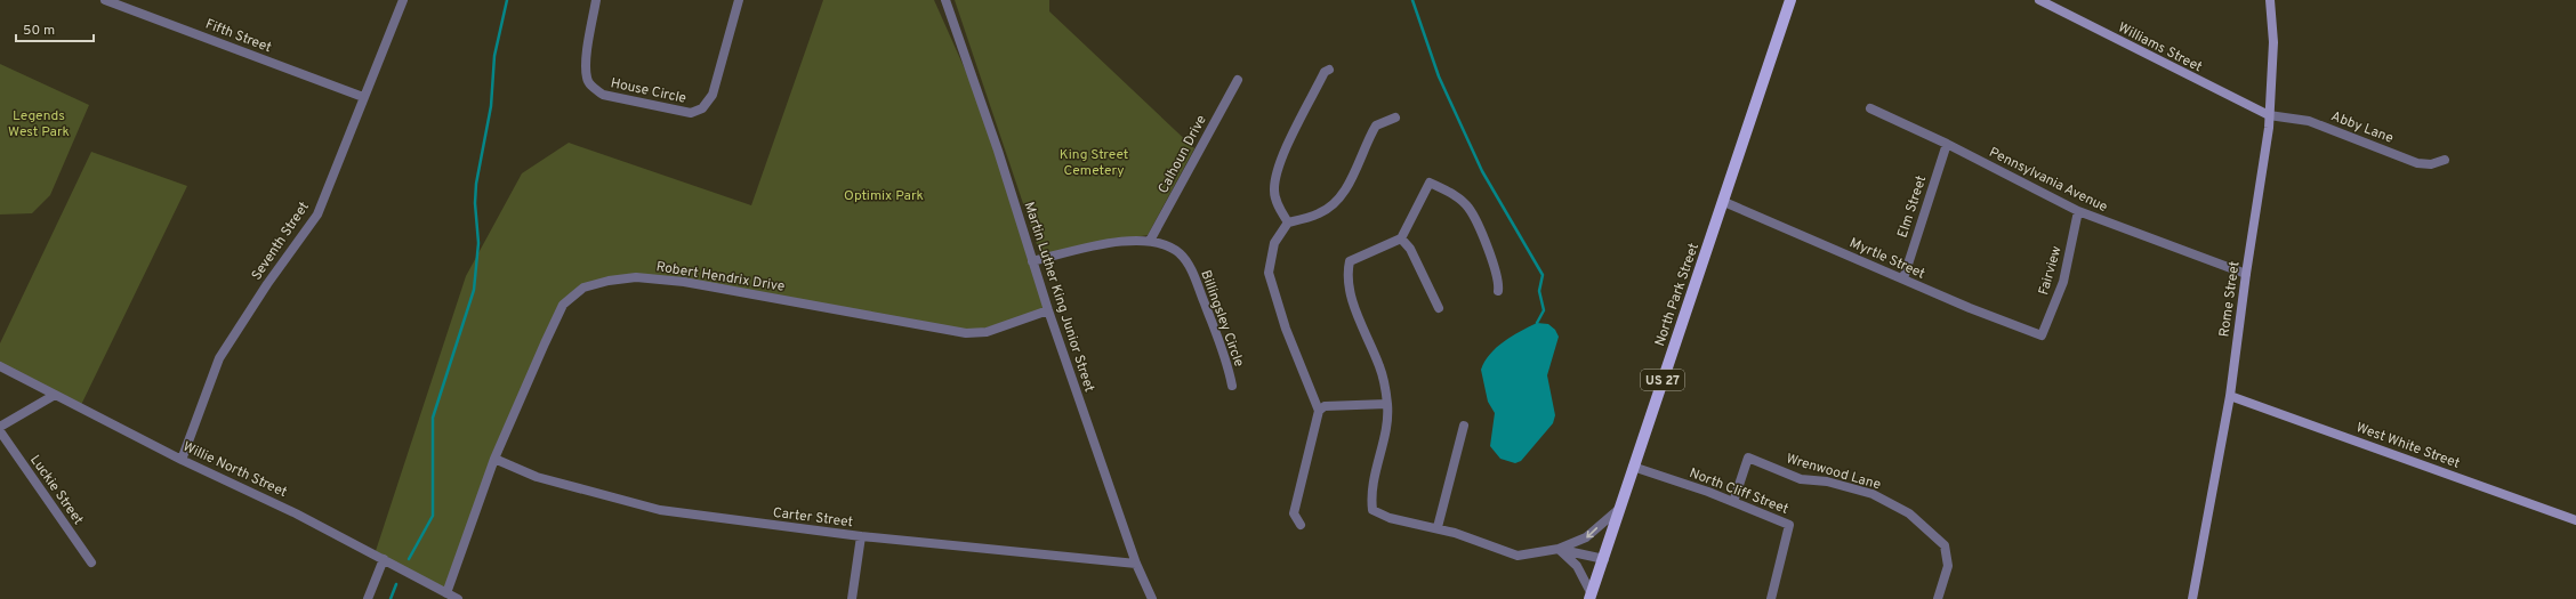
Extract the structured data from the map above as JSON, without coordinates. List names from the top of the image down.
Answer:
{
  "streets": {
    "main road": ["North Park Street", "US 27"],
    "street": [
      "Fifth Street",
      "Williams Street",
      "House Circle",
      "Abby Lane",
      "Calhoun Drive",
      "Pennsylvania Avenue",
      "Elm Street",
      "Seventh Street",
      "Myrtle Street",
      "Fairview",
      "Robert Hendrix Drive",
      "Martin Luther King Junior Street",
      "Rome Street",
      "Billingsley Circle",
      "West White Street",
      "Willie North Street",
      "Wrenwood Lane",
      "Luckie Street",
      "North Cliff Street",
      "Carter Street"
    ]
  },
  "crossings": [
    ["Fifth Street", "Seventh Street"],
    ["Williams Street", "Abby Lane"],
    ["Williams Street", "Rome Street"],
    ["Abby Lane", "Rome Street"],
    ["Calhoun Drive", "Billingsley Circle"],
    ["Pennsylvania Avenue", "Elm Street"],
    ["Pennsylvania Avenue", "Fairview"],
    ["Pennsylvania Avenue", "Rome Street"],
    ["Elm Street", "Myrtle Street"],
    ["Seventh Street", "Willie North Street"],
    ["Myrtle Street", "Fairview"],
    ["Myrtle Street", "North Park Street"],
    ["Robert Hendrix Drive", "Martin Luther King Junior Street"],
    ["Robert Hendrix Drive", "Willie North Street"],
    ["Robert Hendrix Drive", "Carter Street"],
    ["North Park Street", "North Cliff Street"],
    ["Martin Luther King Junior Street", "Billingsley Circle"],
    ["Martin Luther King Junior Street", "Carter Street"],
    ["Rome Street", "West White Street"],
    ["Wrenwood Lane", "North Cliff Street"]
  ],
  "parks": ["Legends West Park", "King Street Cemetery", "Optimix Park"],
  "scale_bar": "50 m"
}
